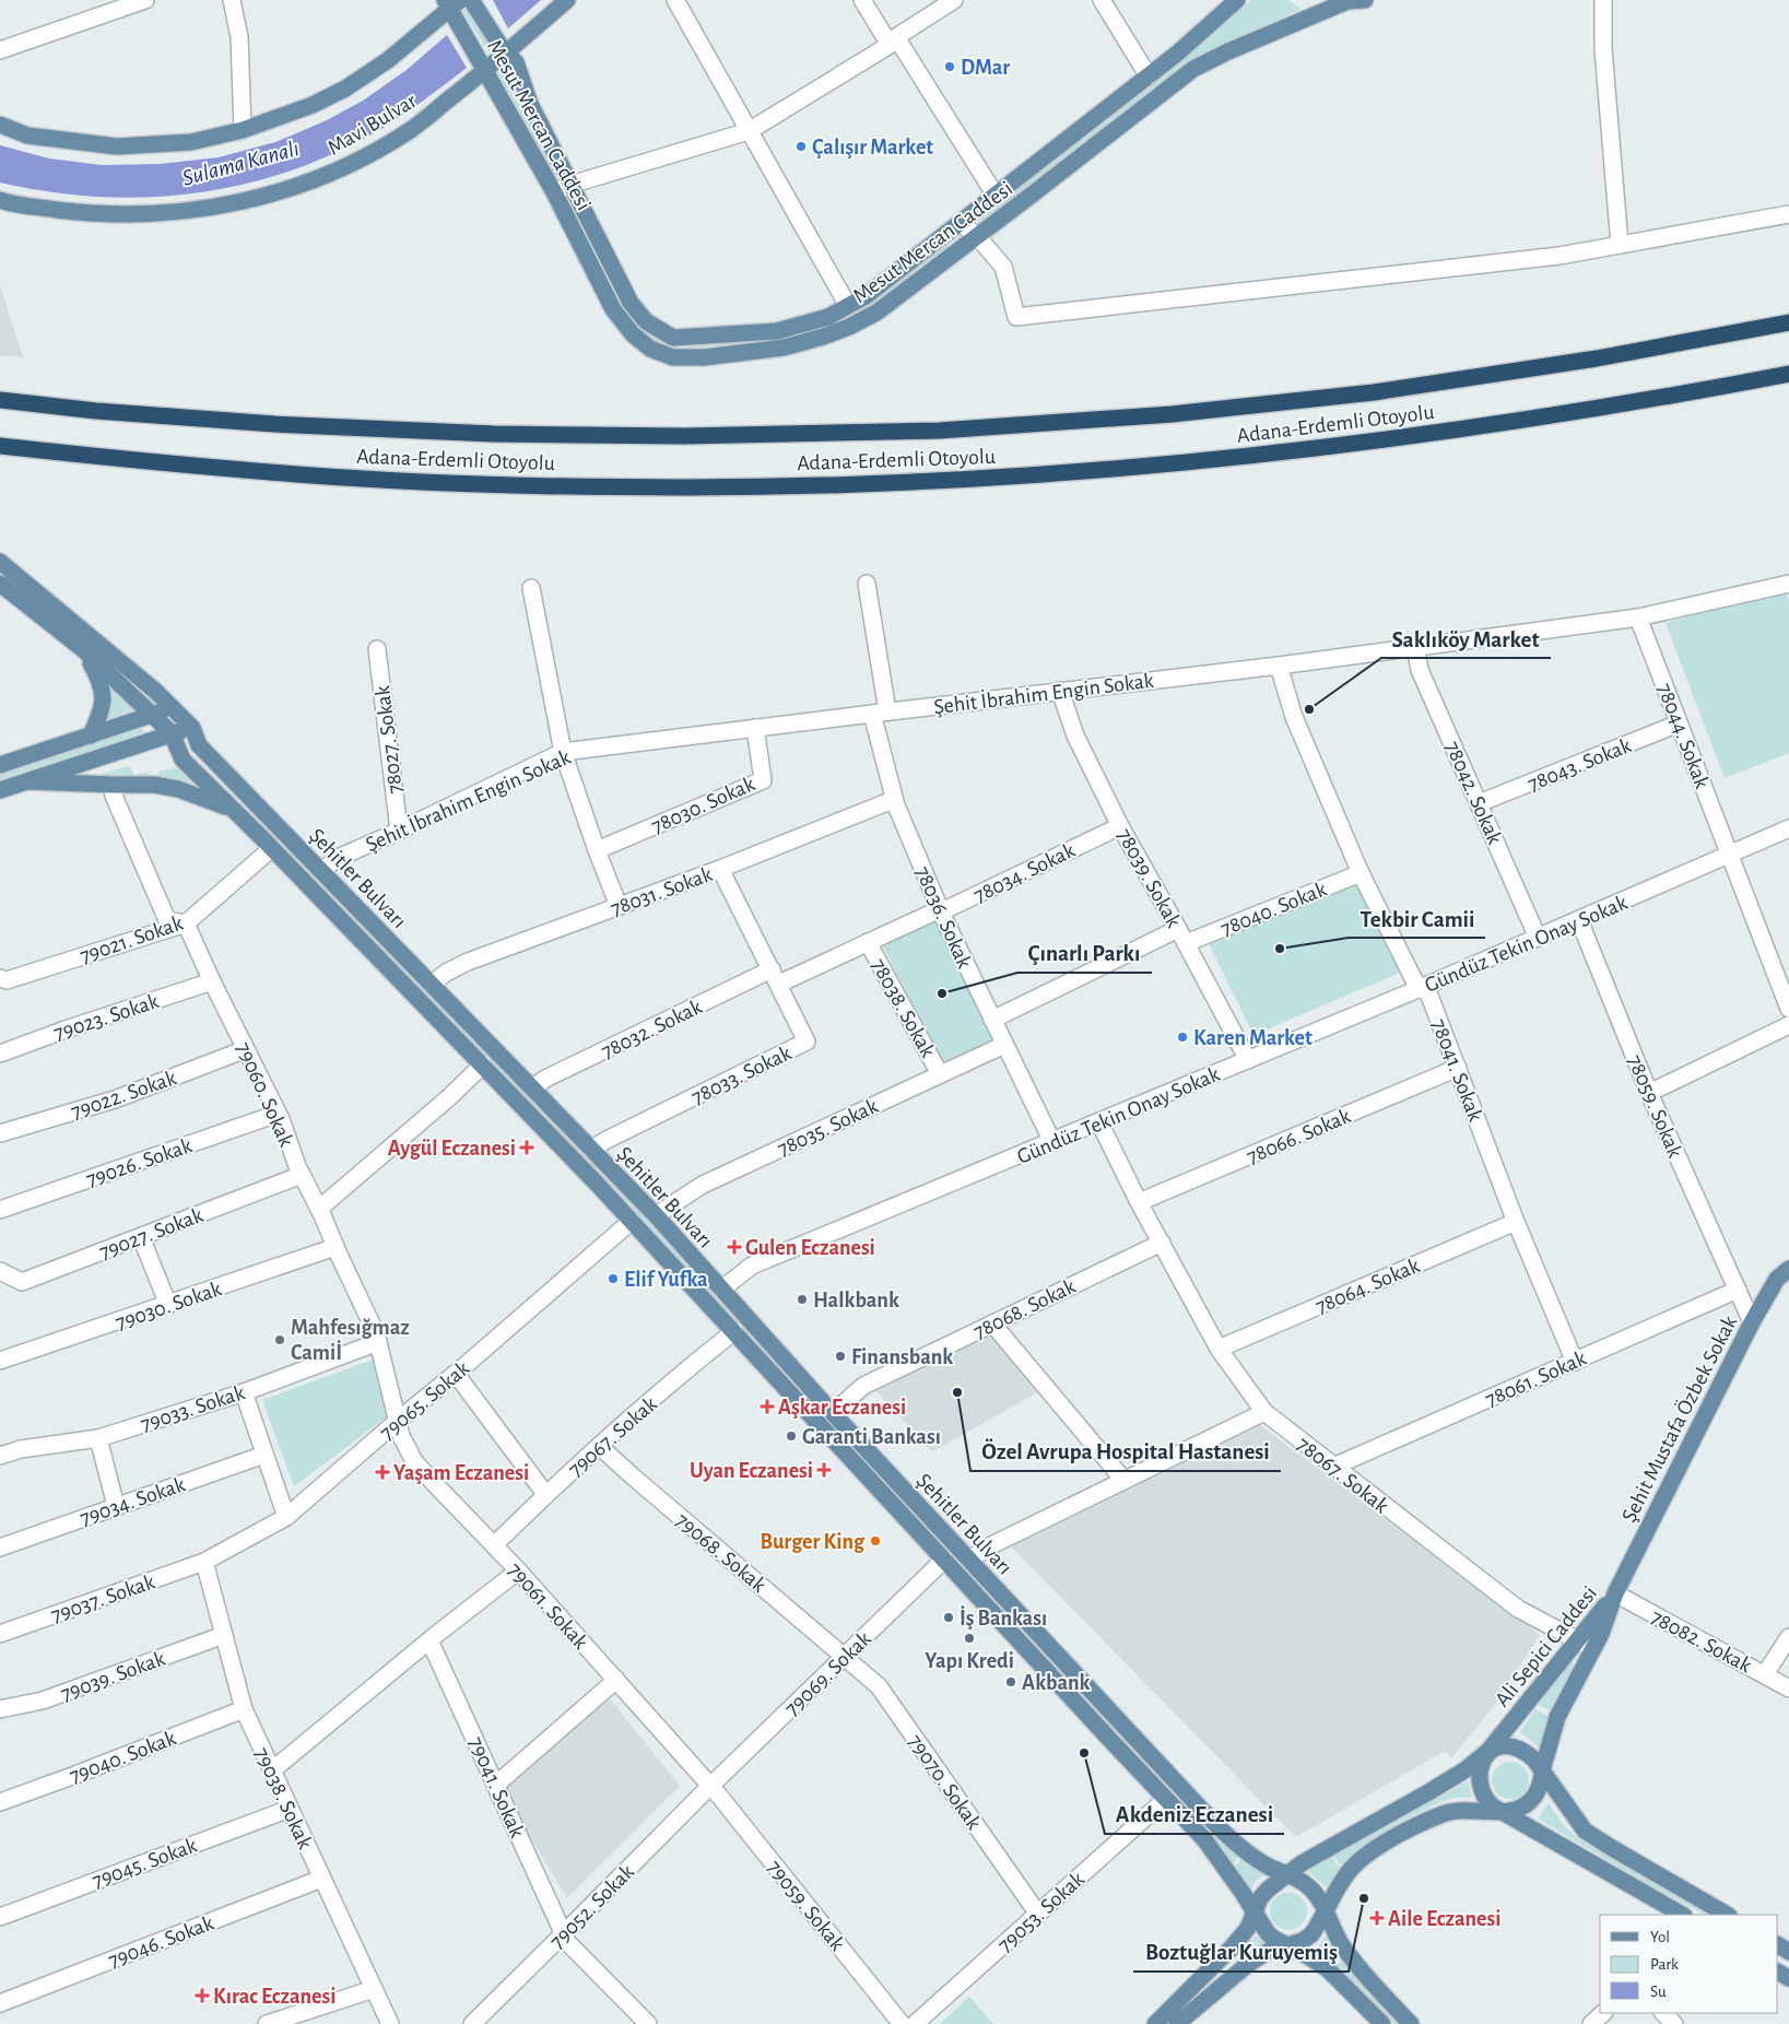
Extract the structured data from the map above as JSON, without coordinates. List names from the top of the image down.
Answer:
{
  "streets": {
    "highway": ["Adana-Erdemli Otoyolu"],
    "main road": [
      "Mavi Bulvar",
      "Mesut Mercan Caddesi",
      "Şehitler Bulvarı",
      "Şehit Mustafa Özbek Sokak",
      "Ali Sepici Caddesi"
    ],
    "street": [
      "Şehit İbrahim Engin Sokak",
      "78044. Sokak",
      "78027. Sokak",
      "78043. Sokak",
      "78042. Sokak",
      "78030. Sokak",
      "78034. Sokak",
      "78039. Sokak",
      "78031. Sokak",
      "78040. Sokak",
      "78036. Sokak",
      "79021. Sokak",
      "Gündüz Tekin Onay Sokak",
      "78038. Sokak",
      "79023. Sokak",
      "78032. Sokak",
      "78041. Sokak",
      "78033. Sokak",
      "79022. Sokak",
      "79060. Sokak",
      "78059. Sokak",
      "78035. Sokak",
      "78066. Sokak",
      "79026. Sokak",
      "79027. Sokak",
      "78064. Sokak",
      "79030. Sokak",
      "78068. Sokak",
      "78061. Sokak",
      "79065. Sokak",
      "79033. Sokak",
      "79067. Sokak",
      "78067. Sokak",
      "79034. Sokak",
      "79068. Sokak",
      "79037. Sokak",
      "79061. Sokak",
      "78082. Sokak",
      "79069. Sokak",
      "79039. Sokak",
      "79040. Sokak",
      "79070. Sokak",
      "79041. Sokak",
      "79038. Sokak",
      "79045. Sokak",
      "79059. Sokak",
      "79052. Sokak",
      "79053. Sokak",
      "79046. Sokak"
    ]
  },
  "crossings": [
    ["Mavi Bulvar", "Mesut Mercan Caddesi"],
    ["Şehit İbrahim Engin Sokak", "78044. Sokak"],
    ["Şehit İbrahim Engin Sokak", "78027. Sokak"],
    ["Şehit İbrahim Engin Sokak", "78042. Sokak"],
    ["Şehit İbrahim Engin Sokak", "78030. Sokak"],
    ["Şehit İbrahim Engin Sokak", "Şehitler Bulvarı"],
    ["Şehit İbrahim Engin Sokak", "78039. Sokak"],
    ["Şehit İbrahim Engin Sokak", "78036. Sokak"],
    ["Şehit İbrahim Engin Sokak", "78041. Sokak"],
    ["78044. Sokak", "78043. Sokak"],
    ["78044. Sokak", "Gündüz Tekin Onay Sokak"],
    ["78043. Sokak", "78042. Sokak"],
    ["78042. Sokak", "Gündüz Tekin Onay Sokak"],
    ["78034. Sokak", "78039. Sokak"],
    ["78034. Sokak", "78036. Sokak"],
    ["78034. Sokak", "78038. Sokak"],
    ["78034. Sokak", "78032. Sokak"],
    ["78034. Sokak", "78033. Sokak"],
    ["Şehitler Bulvarı", "78031. Sokak"],
    ["Şehitler Bulvarı", "79021. Sokak"],
    ["Şehitler Bulvarı", "Gündüz Tekin Onay Sokak"],
    ["Şehitler Bulvarı", "78032. Sokak"],
    ["Şehitler Bulvarı", "78033. Sokak"],
    ["Şehitler Bulvarı", "78035. Sokak"],
    ["Şehitler Bulvarı", "78068. Sokak"],
    ["Şehitler Bulvarı", "79065. Sokak"],
    ["Şehitler Bulvarı", "79067. Sokak"],
    ["Şehitler Bulvarı", "Ali Sepici Caddesi"],
    ["Şehitler Bulvarı", "79069. Sokak"],
    ["Şehitler Bulvarı", "79053. Sokak"],
    ["78039. Sokak", "78040. Sokak"],
    ["78039. Sokak", "Gündüz Tekin Onay Sokak"],
    ["78031. Sokak", "78036. Sokak"],
    ["78031. Sokak", "78033. Sokak"],
    ["78040. Sokak", "78036. Sokak"],
    ["78040. Sokak", "78041. Sokak"],
    ["78036. Sokak", "Gündüz Tekin Onay Sokak"],
    ["78036. Sokak", "78035. Sokak"],
    ["79021. Sokak", "79060. Sokak"],
    ["Gündüz Tekin Onay Sokak", "78041. Sokak"],
    ["Gündüz Tekin Onay Sokak", "78059. Sokak"],
    ["Gündüz Tekin Onay Sokak", "78067. Sokak"],
    ["78038. Sokak", "78035. Sokak"],
    ["79023. Sokak", "79060. Sokak"],
    ["78032. Sokak", "78033. Sokak"],
    ["78041. Sokak", "78066. Sokak"],
    ["78041. Sokak", "78064. Sokak"],
    ["78041. Sokak", "78061. Sokak"],
    ["79022. Sokak", "79060. Sokak"],
    ["79060. Sokak", "79026. Sokak"],
    ["79060. Sokak", "79027. Sokak"],
    ["79060. Sokak", "79030. Sokak"],
    ["79060. Sokak", "79065. Sokak"],
    ["79060. Sokak", "79033. Sokak"],
    ["79060. Sokak", "79061. Sokak"],
    ["78059. Sokak", "78061. Sokak"],
    ["78059. Sokak", "Şehit Mustafa Özbek Sokak"],
    ["78066. Sokak", "78067. Sokak"],
    ["78064. Sokak", "78067. Sokak"],
    ["78068. Sokak", "78067. Sokak"],
    ["78061. Sokak", "78067. Sokak"],
    ["79065. Sokak", "79037. Sokak"],
    ["79065. Sokak", "79061. Sokak"],
    ["79065. Sokak", "79038. Sokak"],
    ["Şehit Mustafa Özbek Sokak", "78082. Sokak"],
    ["Şehit Mustafa Özbek Sokak", "Ali Sepici Caddesi"],
    ["79067. Sokak", "79068. Sokak"],
    ["79067. Sokak", "79061. Sokak"],
    ["78067. Sokak", "Ali Sepici Caddesi"],
    ["79068. Sokak", "79069. Sokak"],
    ["79068. Sokak", "79070. Sokak"],
    ["79037. Sokak", "79038. Sokak"],
    ["79061. Sokak", "79069. Sokak"],
    ["79061. Sokak", "79059. Sokak"],
    ["79061. Sokak", "79052. Sokak"],
    ["78082. Sokak", "Ali Sepici Caddesi"],
    ["79069. Sokak", "79070. Sokak"],
    ["79069. Sokak", "79059. Sokak"],
    ["79069. Sokak", "79052. Sokak"],
    ["79039. Sokak", "79038. Sokak"],
    ["79040. Sokak", "79038. Sokak"],
    ["79070. Sokak", "79053. Sokak"],
    ["79041. Sokak", "79052. Sokak"],
    ["79038. Sokak", "79045. Sokak"],
    ["79038. Sokak", "79046. Sokak"],
    ["79059. Sokak", "79052. Sokak"]
  ],
  "water": ["Sulama Kanalı"],
  "places": {
    "other": [
      "DMar",
      "Çalışır Market",
      "Saklıköy Market",
      "Tekbir Camii",
      "Çınarlı Parkı",
      "Karen Market",
      "Elif Yufka",
      "Halkbank",
      "Mahfesığmaz Camiİ",
      "Finansbank",
      "Özel Avrupa Hospital Hastanesi",
      "Garanti Bankası",
      "Burger King",
      "İş Bankası",
      "Yapı Kredi",
      "Akbank",
      "Akdeniz Eczanesi",
      "Boztuğlar Kuruyemiş"
    ],
    "health": [
      "Aygül Eczanesi",
      "Gulen Eczanesi",
      "Aşkar Eczanesi",
      "Uyan Eczanesi",
      "Yaşam Eczanesi",
      "Aile Eczanesi",
      "Kırac Eczanesi"
    ]
  },
  "legend": ["Yol", "Park", "Su"]
}
